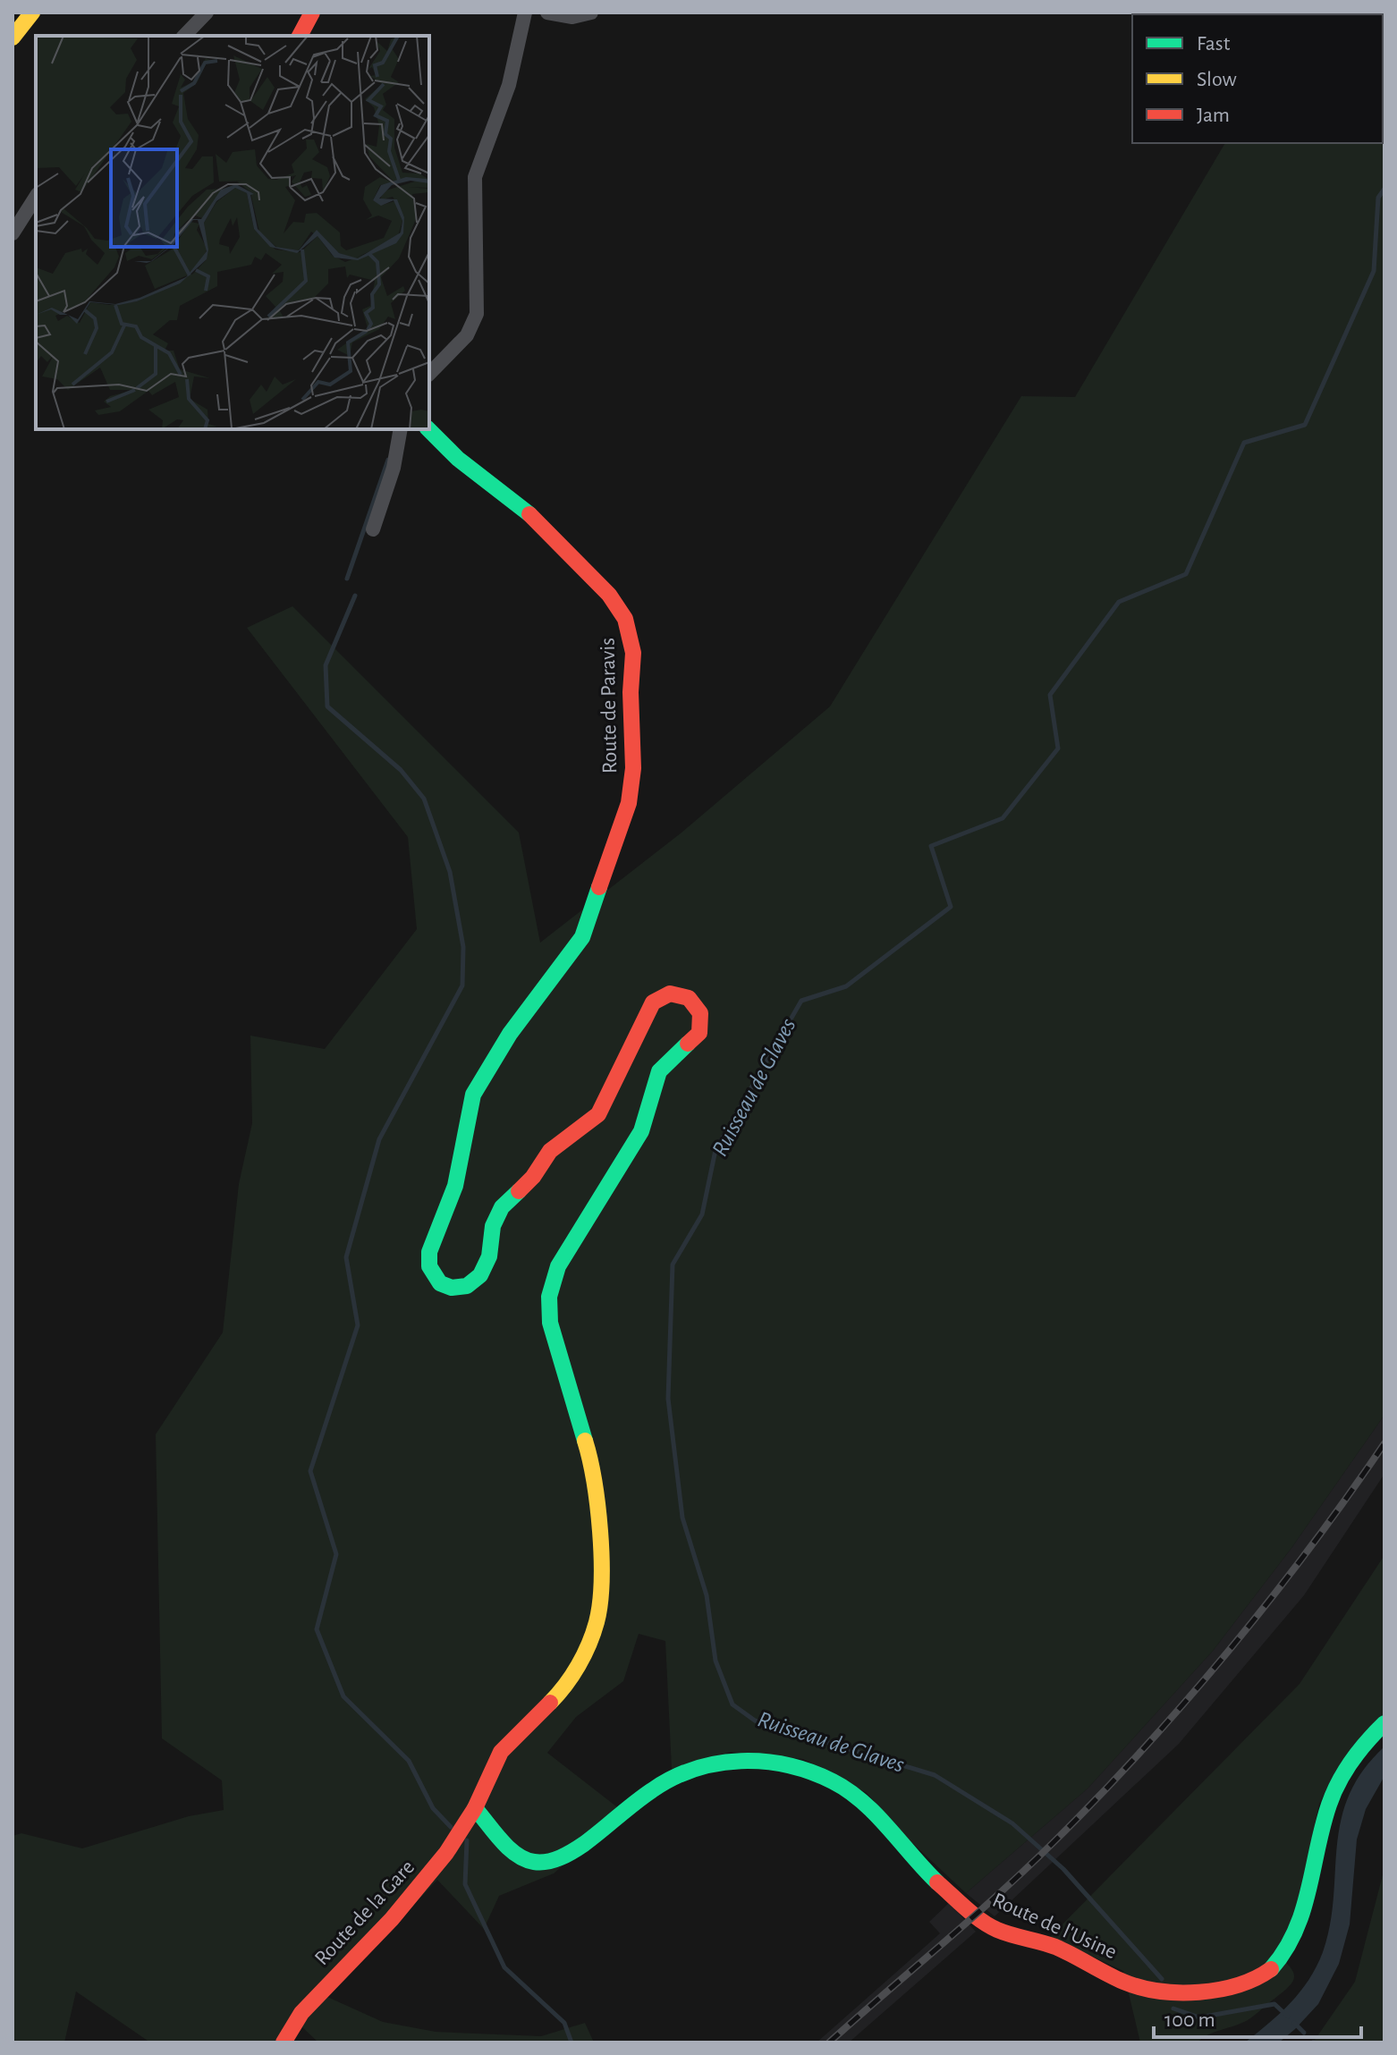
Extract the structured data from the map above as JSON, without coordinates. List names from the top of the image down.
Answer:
{
  "streets": {
    "street": ["Route de Paravis", "Route de la Gare", "Route de l'Usine"]
  },
  "crossings": [
    ["Route de Paravis", "Route de la Gare"],
    ["Route de la Gare", "Route de l'Usine"]
  ],
  "water": ["Ruisseau de Glaves"],
  "legend": ["Fast", "Slow", "Jam"],
  "scale_bar": "100 m"
}
